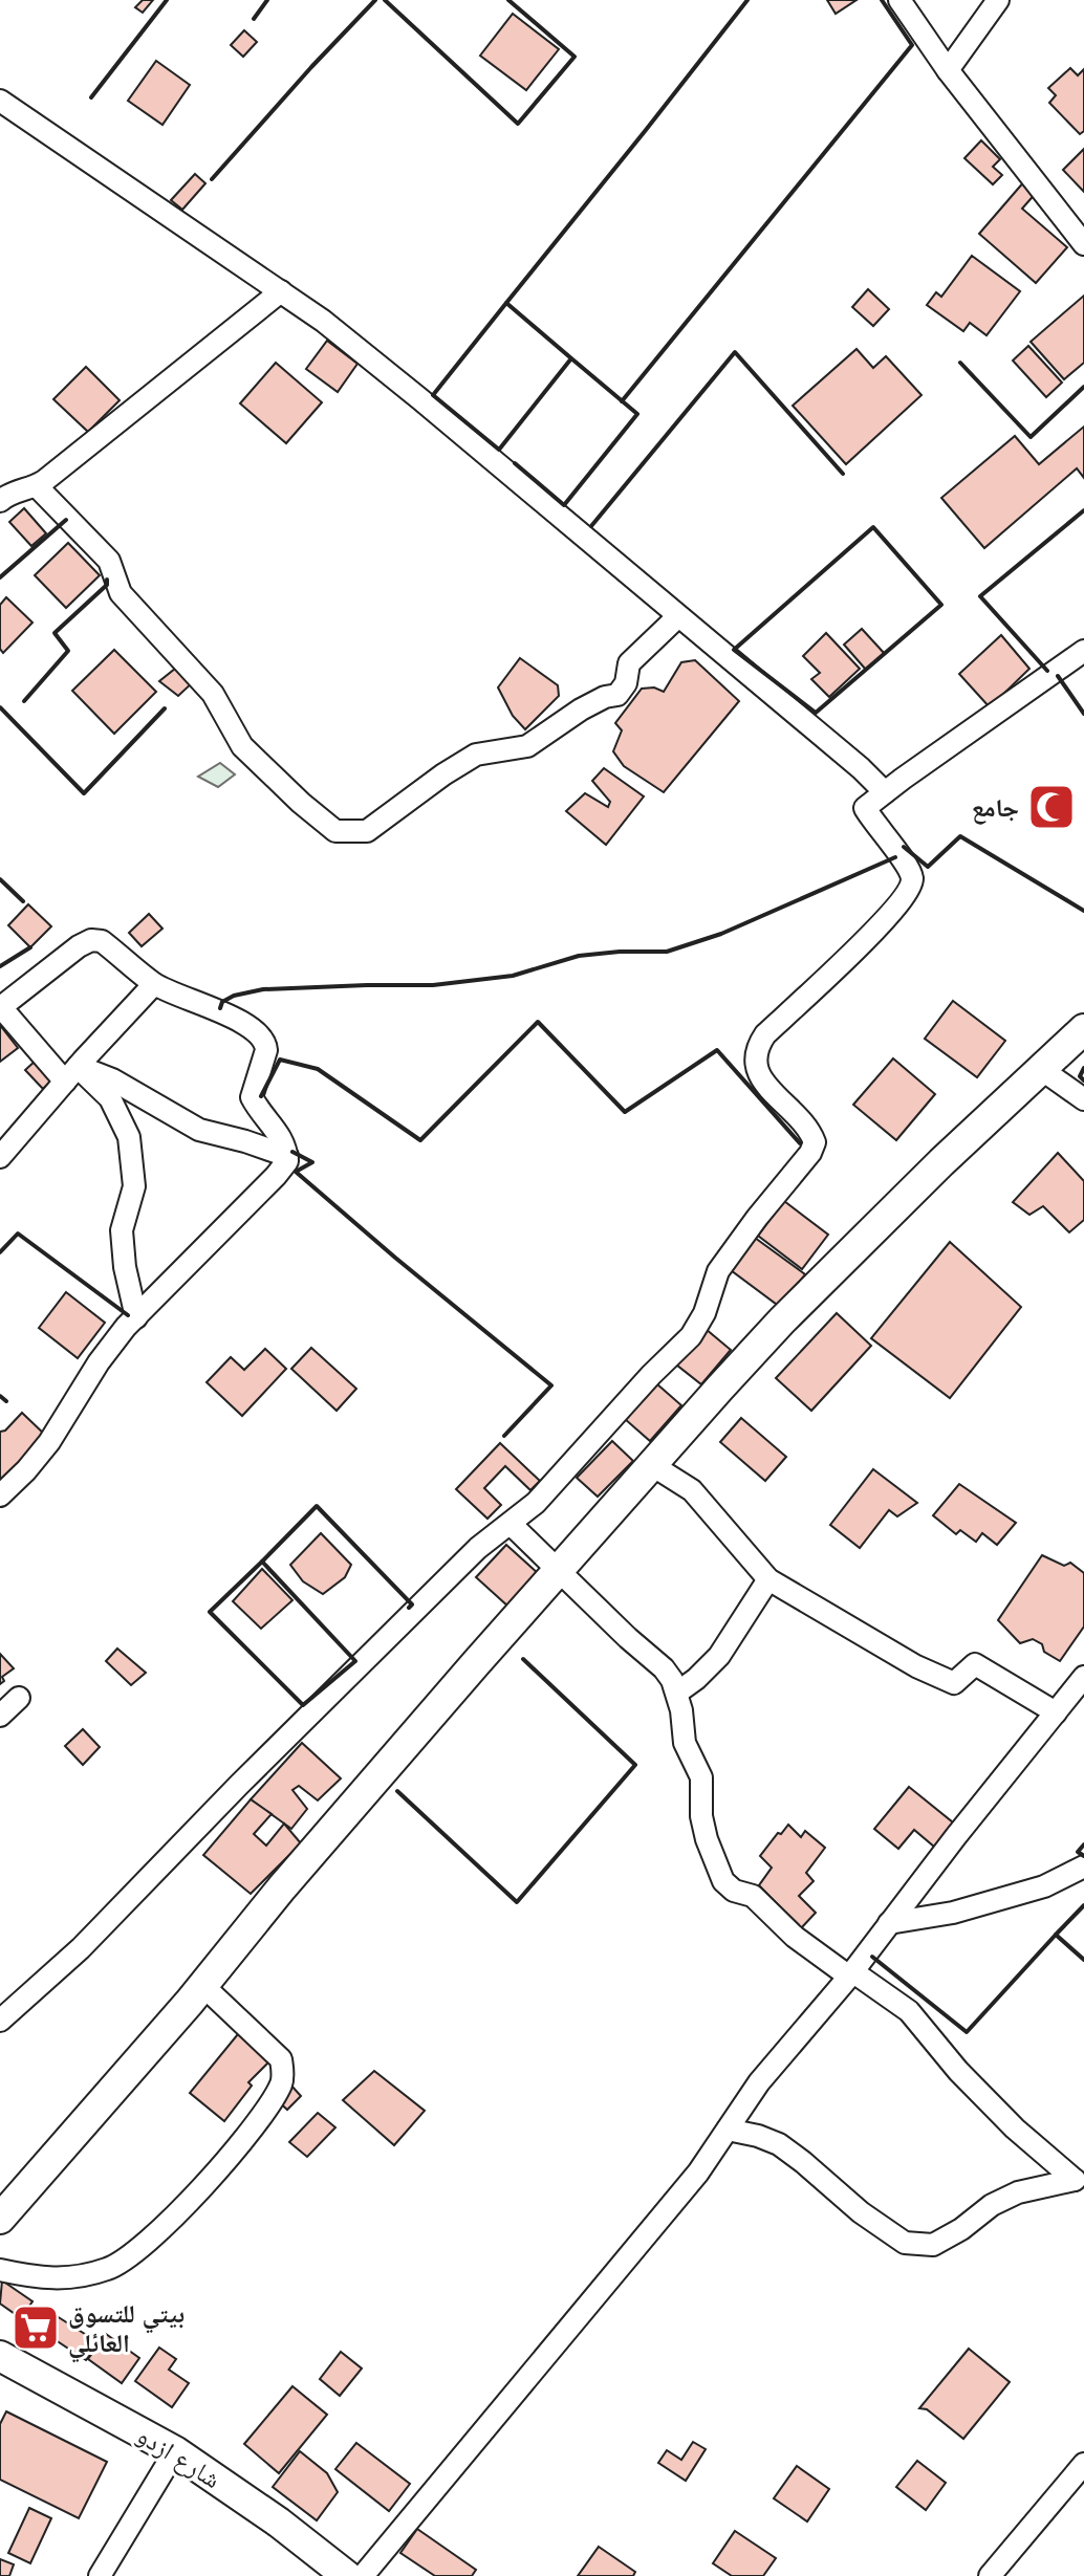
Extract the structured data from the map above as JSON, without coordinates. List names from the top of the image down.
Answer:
{
  "streets": {
    "street": ["شارع ازدو"]
  },
  "places": {
    "mosque": ["جامع"],
    "supermarket": ["بيتي للتسوق العائلي"]
  }
}
